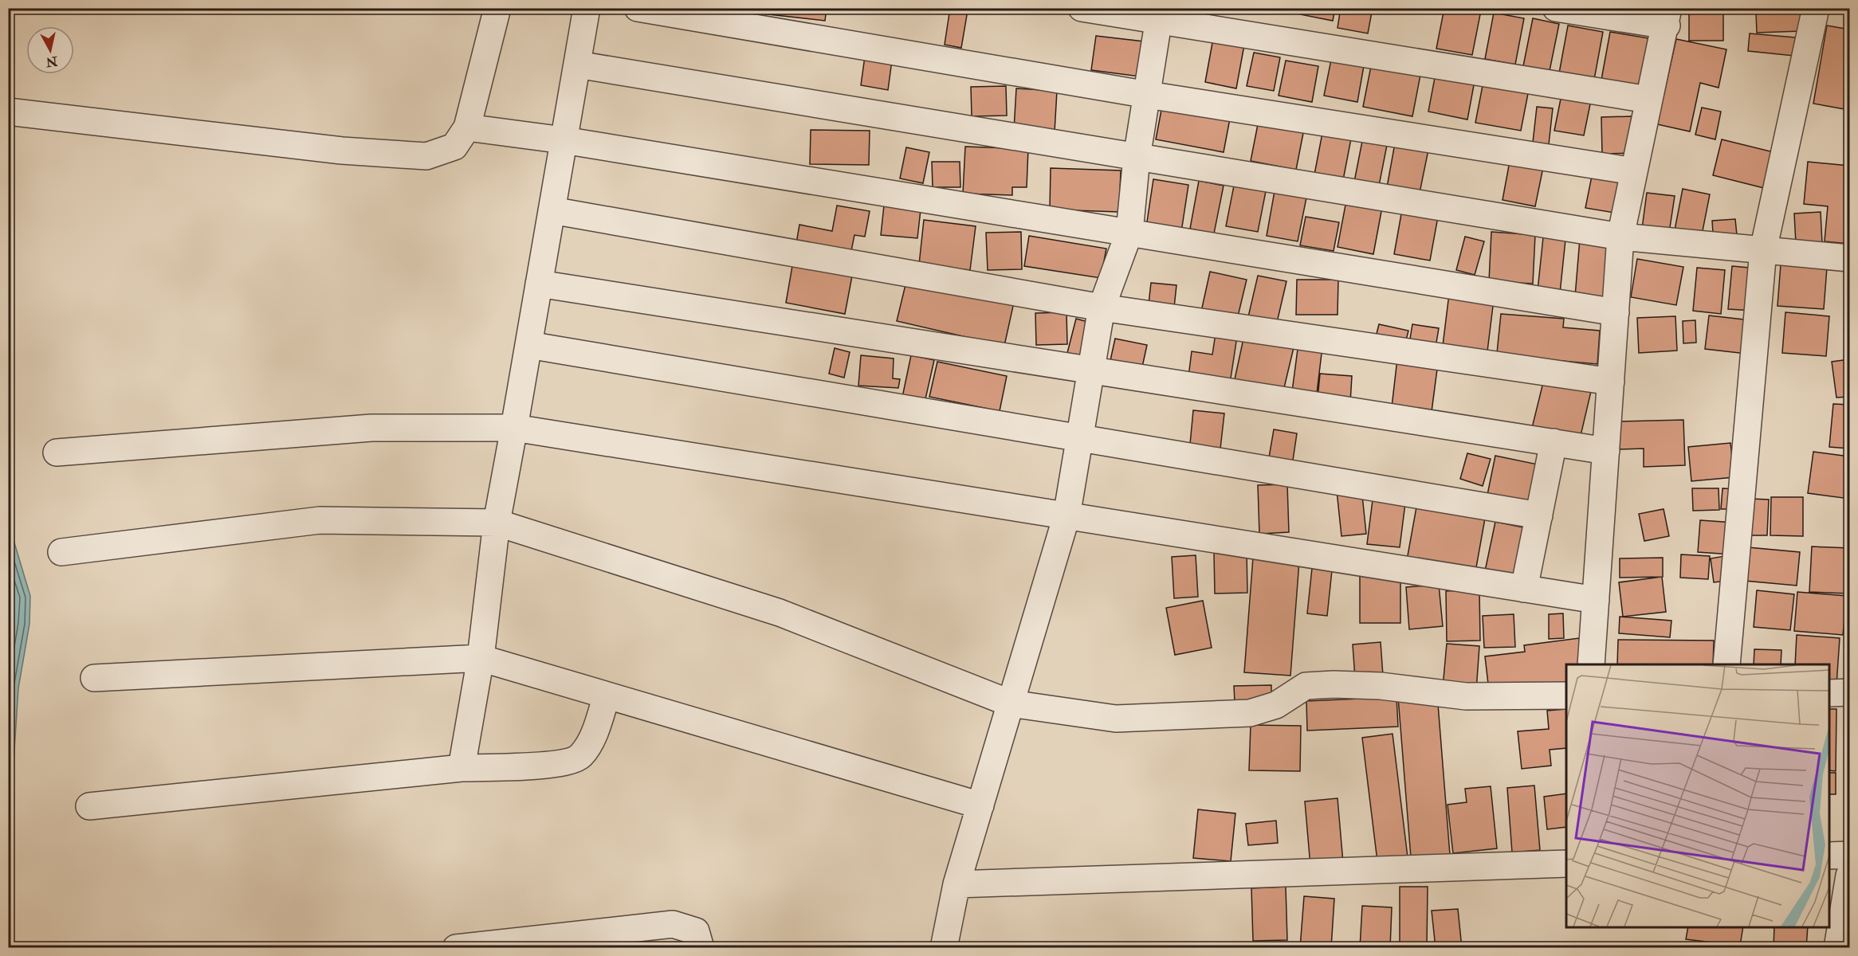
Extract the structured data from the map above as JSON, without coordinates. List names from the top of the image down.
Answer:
{
  "north": "bottom"
}
